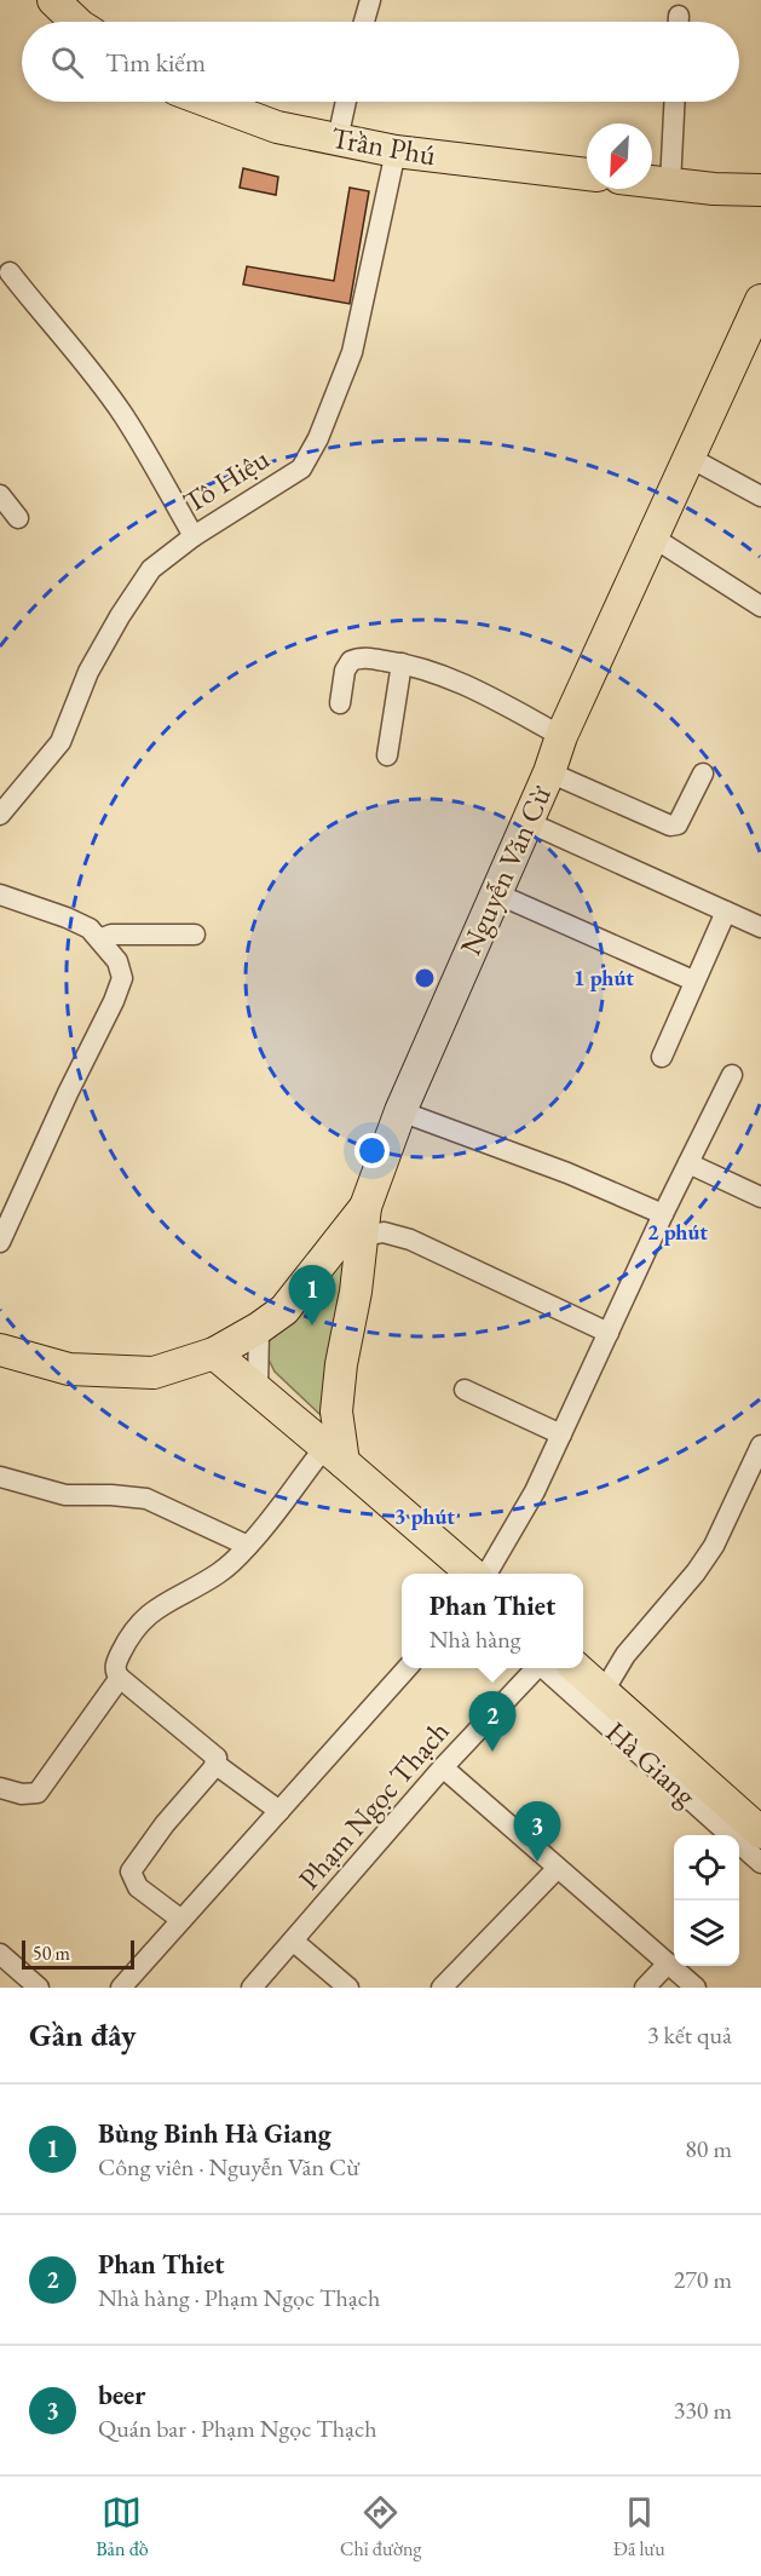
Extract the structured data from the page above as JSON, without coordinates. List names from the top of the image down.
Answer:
{
  "streets": {
    "highway": ["Trần Phú", "Nguyễn Văn Cừ", "Hà Giang"],
    "street": ["Tô Hiệu", "Phạm Ngọc Thạch"]
  },
  "crossings": [
    ["Trần Phú", "Tô Hiệu"]
  ],
  "scale_bar": "50 m",
  "north": "bottom left",
  "page": {
    "search": "Tìm kiếm",
    "pins": ["1", "2", "3"],
    "popup": ["Phan Thiet", "Nhà hàng"],
    "scale": "50 m",
    "heading": ["Gần đây", "3 kết quả"],
    "list": [
      {
        "mark": "1",
        "name": "Bùng Binh Hà Giang",
        "note": "Công viên · Nguyễn Văn Cừ",
        "value": "80 m"
      },
      {
        "mark": "2",
        "name": "Phan Thiet",
        "note": "Nhà hàng · Phạm Ngọc Thạch",
        "value": "270 m"
      },
      {
        "mark": "3",
        "name": "beer",
        "note": "Quán bar · Phạm Ngọc Thạch",
        "value": "330 m"
      }
    ],
    "nav": ["Bản đồ", "Chỉ đường", "Đã lưu"]
  },
  "rings": ["1 phút", "2 phút", "3 phút"]
}
